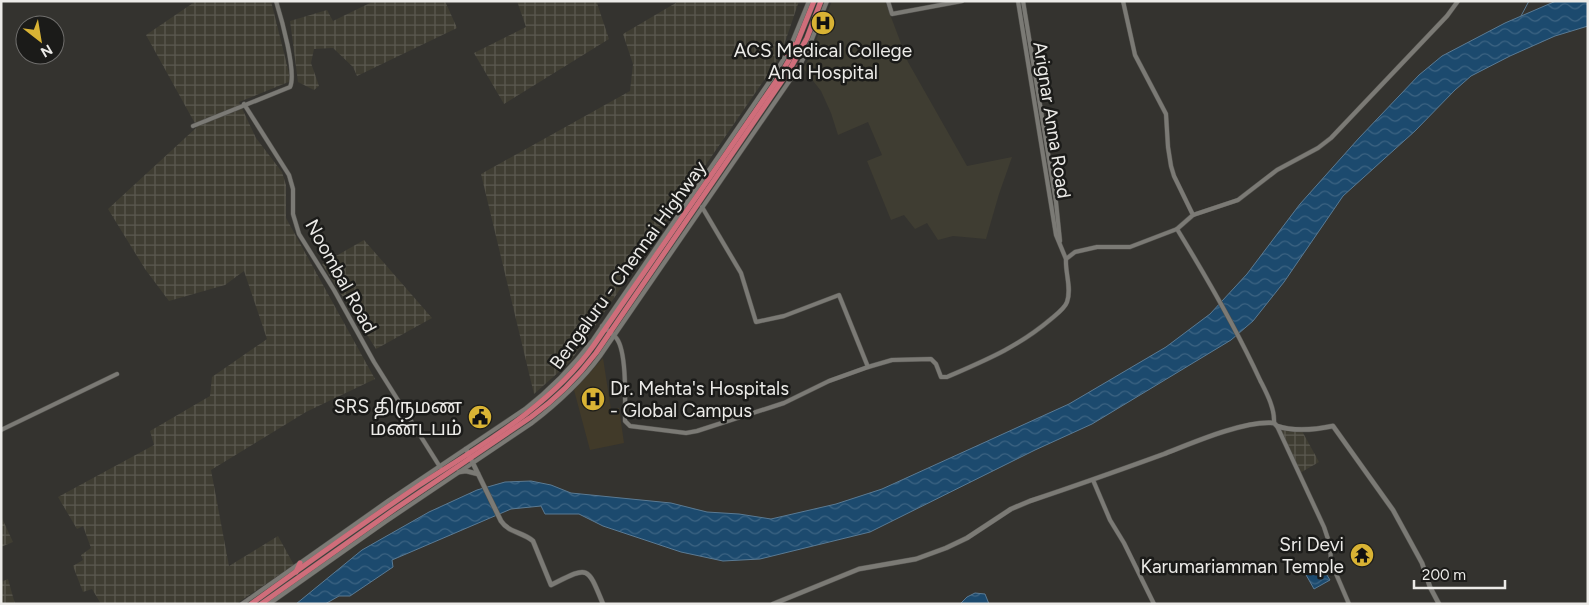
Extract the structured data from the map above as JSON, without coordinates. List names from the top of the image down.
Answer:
{
  "streets": {
    "highway": ["Bengaluru - Chennai Highway"],
    "street": ["Arignar Anna Road", "Noombal Road"]
  },
  "crossings": [
    ["Bengaluru - Chennai Highway", "Noombal Road"]
  ],
  "places": {
    "hospital": ["ACS Medical College And Hospital", "Dr. Mehta's Hospitals - Global Campus"],
    "public building": ["SRS திருமண மண்டபம்"],
    "temple": ["Sri Devi Karumariamman Temple"]
  },
  "scale_bar": "200 m",
  "north": "bottom right"
}
